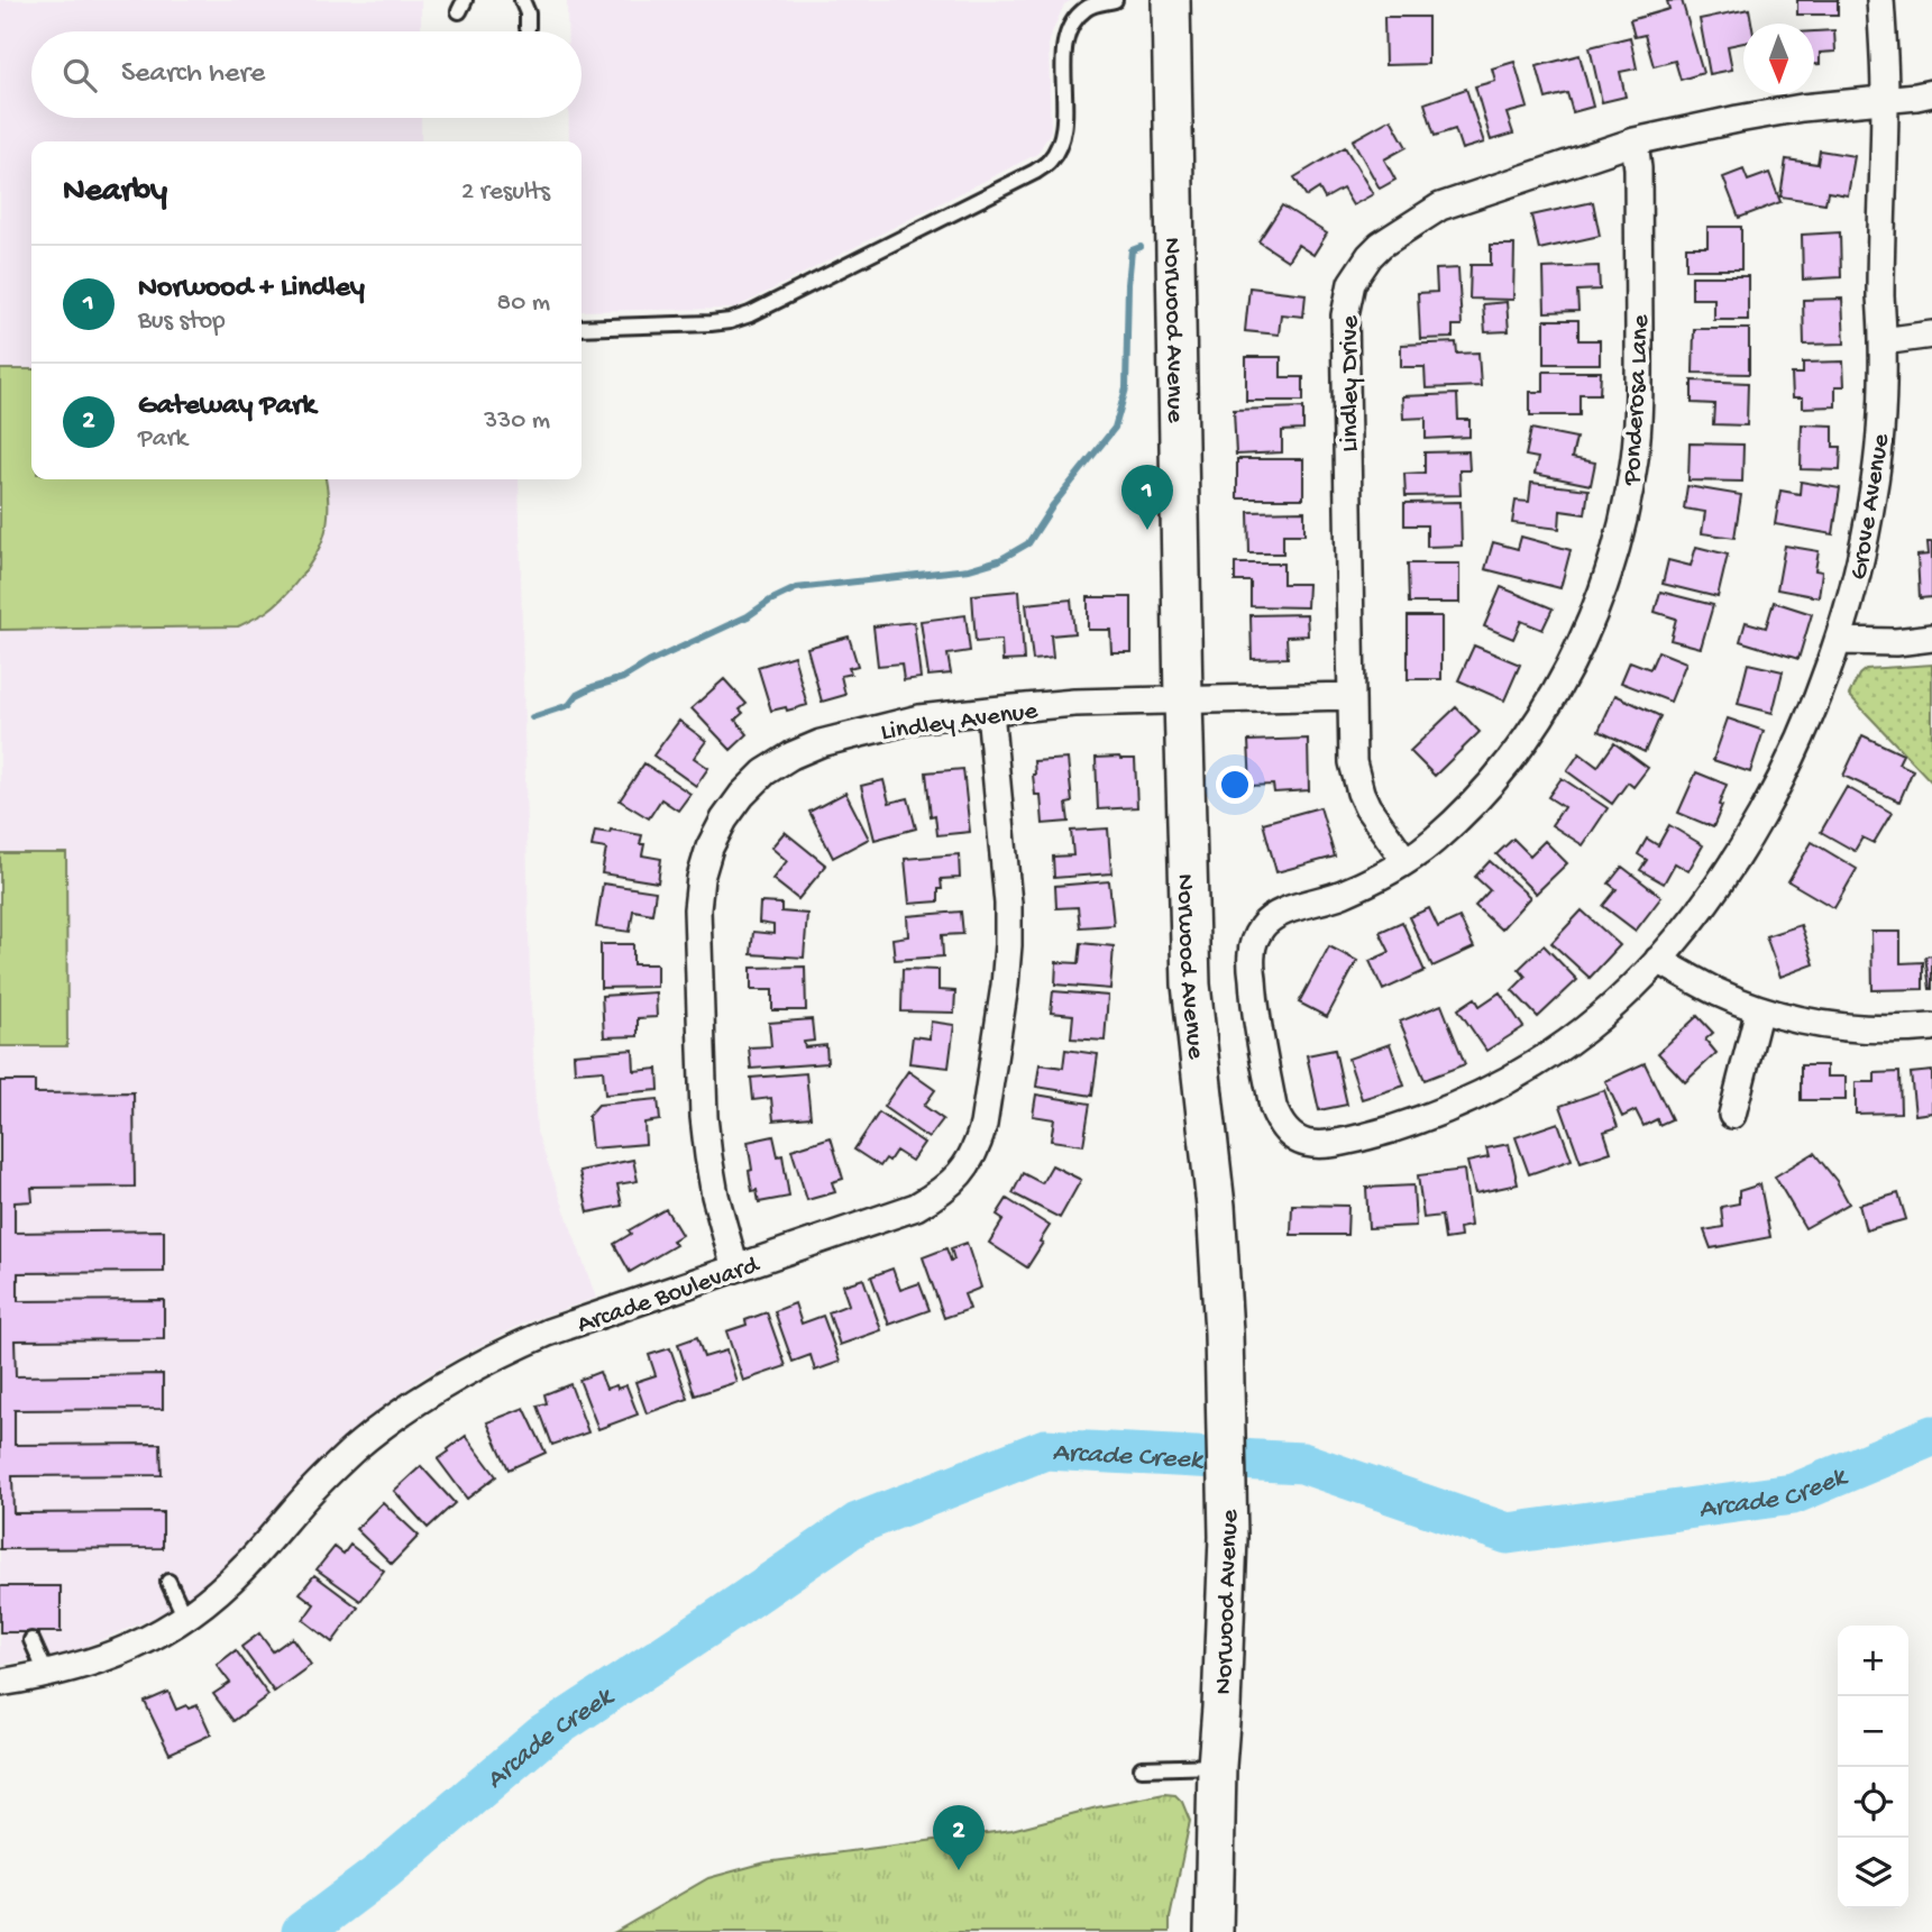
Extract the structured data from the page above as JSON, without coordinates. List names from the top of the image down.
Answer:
{
  "streets": {
    "main road": ["Norwood Avenue"],
    "street": [
      "Lindley Drive",
      "Ponderosa Lane",
      "Grove Avenue",
      "Lindley Avenue",
      "Arcade Boulevard"
    ]
  },
  "crossings": [
    ["Norwood Avenue", "Lindley Avenue"],
    ["Lindley Drive", "Ponderosa Lane"],
    ["Lindley Drive", "Grove Avenue"],
    ["Lindley Drive", "Lindley Avenue"],
    ["Ponderosa Lane", "Grove Avenue"],
    ["Lindley Avenue", "Arcade Boulevard"]
  ],
  "water": ["Arcade Creek"],
  "north": "bottom",
  "page": {
    "search": "Search here",
    "heading": ["Nearby", "2 results"],
    "list": [
      {
        "mark": "1",
        "name": "Norwood + Lindley",
        "note": "Bus stop",
        "value": "80 m"
      },
      {
        "mark": "2",
        "name": "Gateway Park",
        "note": "Park",
        "value": "330 m"
      }
    ],
    "pins": ["1", "2"],
    "map_buttons": ["+", "−"]
  }
}
